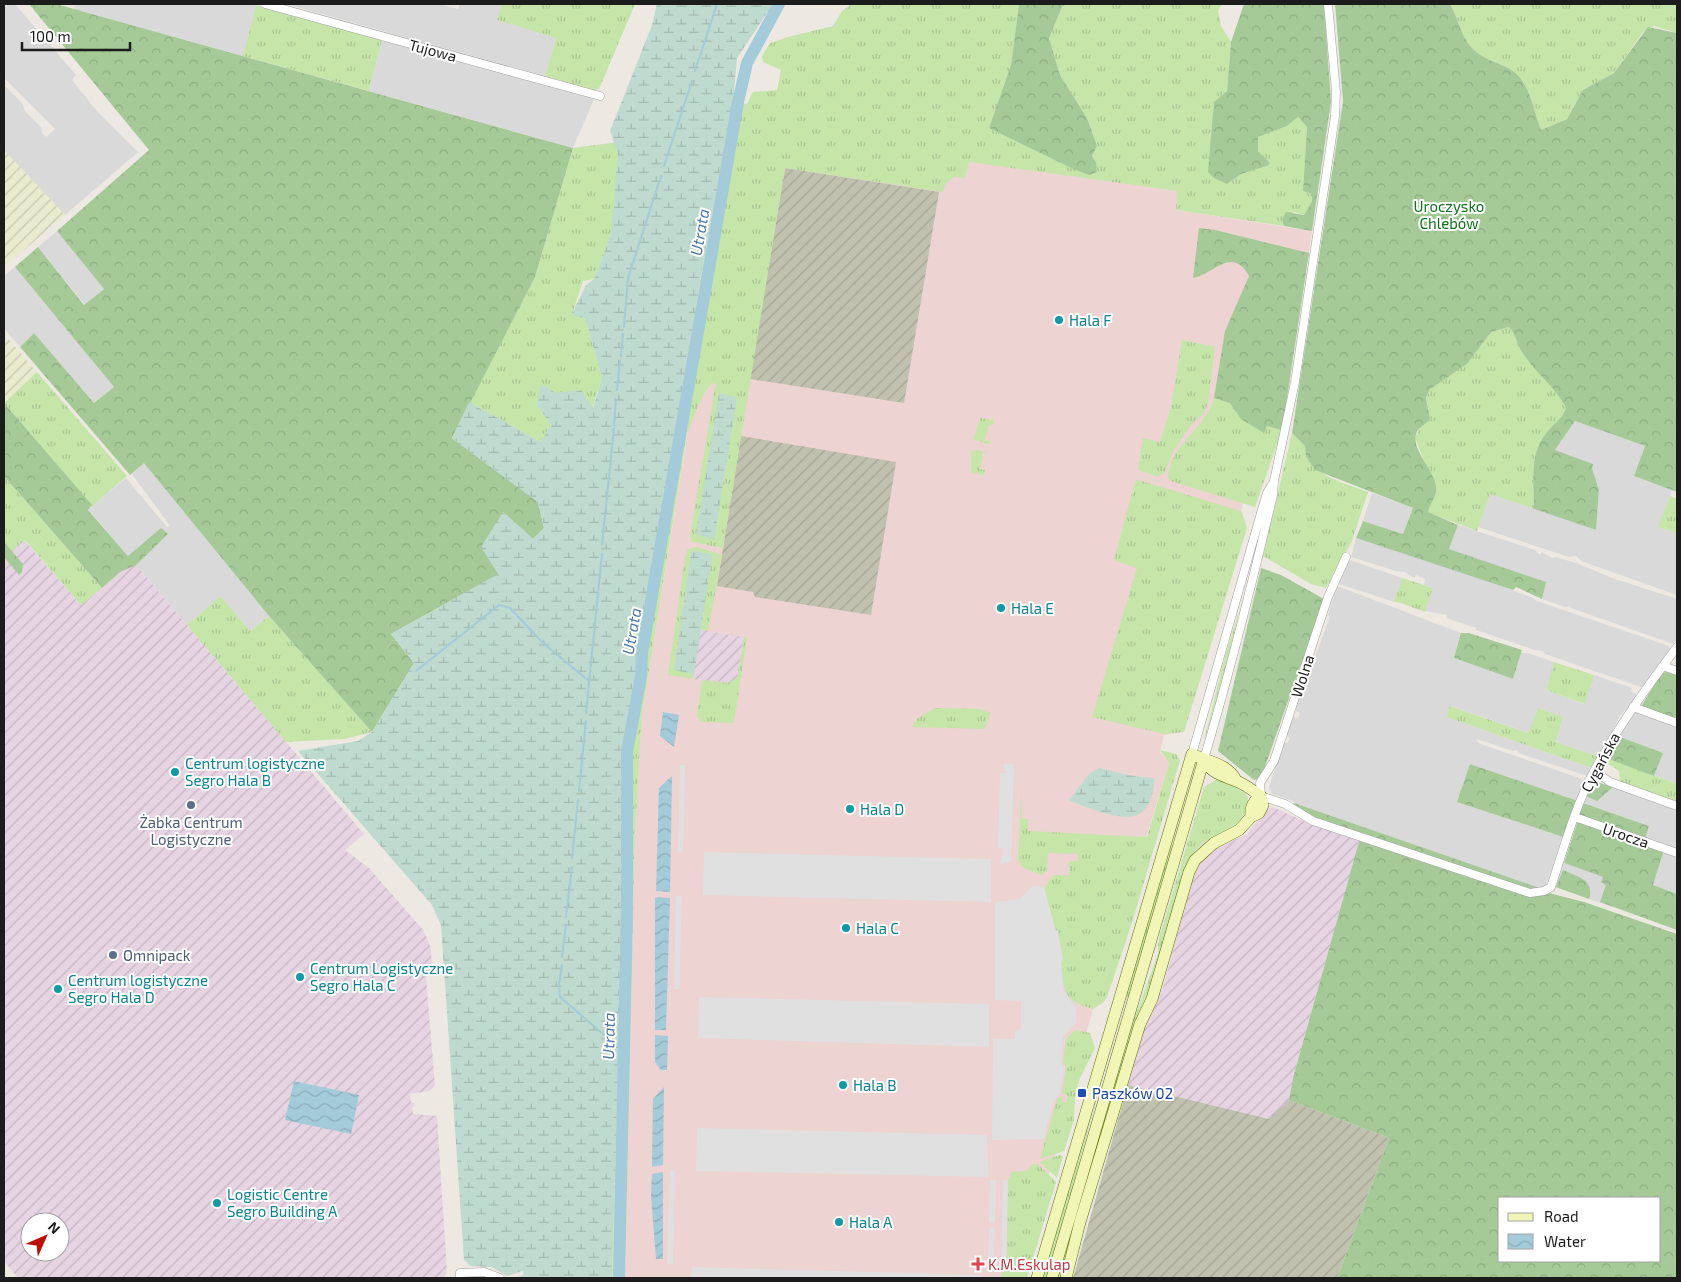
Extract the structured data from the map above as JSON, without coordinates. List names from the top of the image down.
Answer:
{
  "streets": {
    "street": [
      "Tujowa",
      "Wolna",
      "Cygańska",
      "Urocza"
    ]
  },
  "crossings": [
    ["Wolna", "Cygańska"],
    ["Cygańska", "Urocza"]
  ],
  "water": ["Utrata"],
  "parks": ["Uroczysko Chlebów"],
  "places": {
    "other": [
      "Hala F",
      "Hala E",
      "Centrum logistyczne Segro Hala B",
      "Żabka Centrum Logistyczne",
      "Hala D",
      "Hala C",
      "Omnipack",
      "Centrum Logistyczne Segro Hala C",
      "Centrum logistyczne Segro Hala D",
      "Hala B",
      "Logistic Centre Segro Building A",
      "Hala A"
    ],
    "transit": ["Paszków 02"],
    "health": ["K.M.Eskulap"]
  },
  "legend": ["Road", "Water"],
  "scale_bar": "100 m",
  "north": "top right"
}
